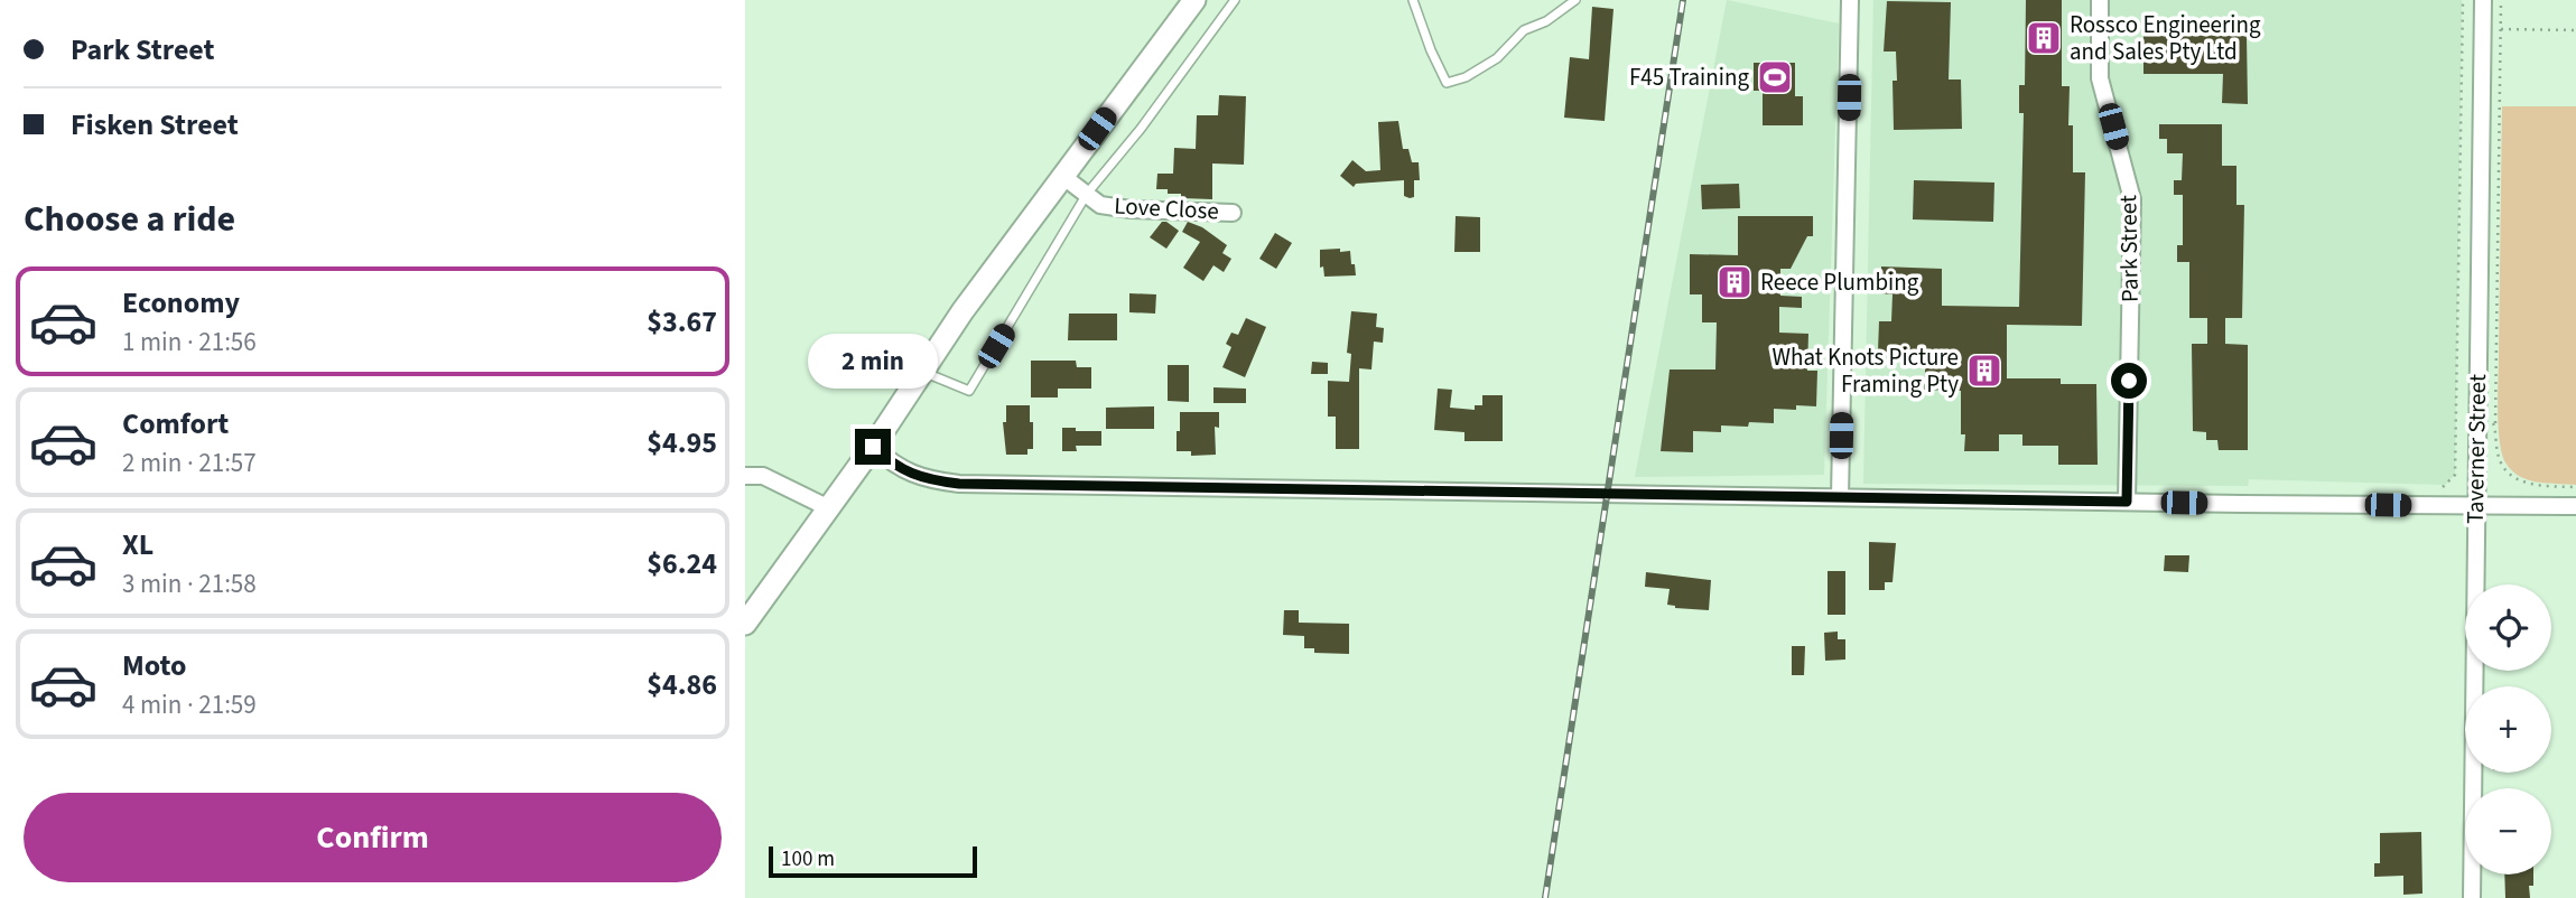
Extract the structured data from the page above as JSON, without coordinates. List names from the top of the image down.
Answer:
{
  "streets": {
    "street": ["Love Close", "Park Street", "Taverner Street"]
  },
  "places": {
    "building": ["Rossco Engineering and Sales Pty Ltd", "Reece Plumbing", "What Knots Picture Framing Pty"],
    "sports": ["F45 Training"]
  },
  "scale_bar": "100 m",
  "page": {
    "banner": ["Park Street", "Fisken Street"],
    "heading": "Choose a ride",
    "list": [
      {
        "name": "Economy",
        "note": "1 min · 21:56",
        "value": "$3.67"
      },
      {
        "name": "Comfort",
        "note": "2 min · 21:57",
        "value": "$4.95"
      },
      {
        "name": "XL",
        "note": "3 min · 21:58",
        "value": "$6.24"
      },
      {
        "name": "Moto",
        "note": "4 min · 21:59",
        "value": "$4.86"
      }
    ],
    "bubble": "2 min",
    "map_buttons": ["+", "−"],
    "buttons": "Confirm",
    "scale": "100 m"
  }
}
